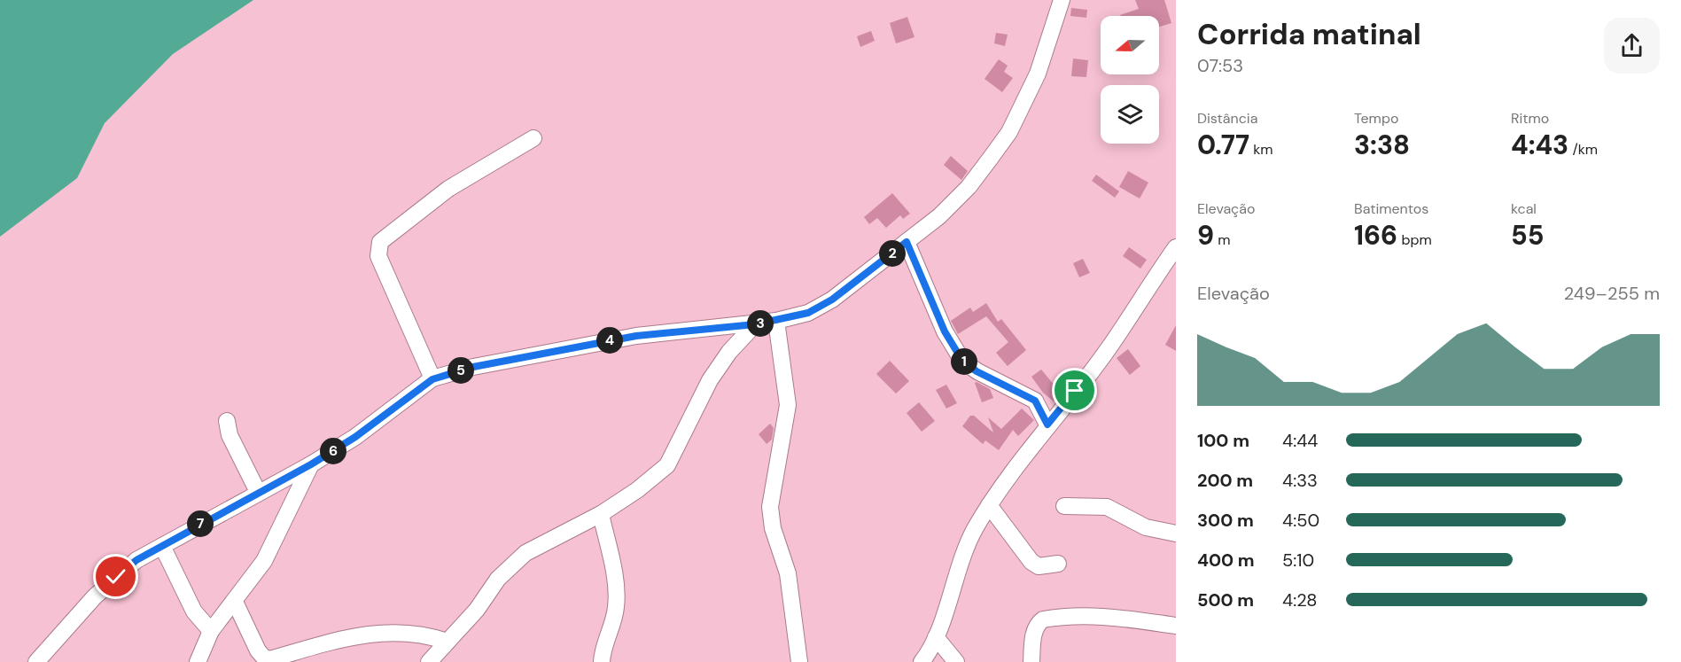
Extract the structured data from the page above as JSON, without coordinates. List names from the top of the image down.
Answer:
{
  "north": "left",
  "page": {
    "heading": ["Corrida matinal", "07:53"],
    "stats": [
      ["Distância", "0.77 km"],
      ["Tempo", "3:38"],
      ["Ritmo", "4:43 /km"],
      ["Elevação", "9 m"],
      ["Batimentos", "166 bpm"],
      ["kcal", "55"]
    ],
    "pins": [
      "2",
      "3",
      "4",
      "1",
      "5",
      "6",
      "7"
    ],
    "chart": ["Elevação", "249–255 m"],
    "list": [
      {
        "name": "100 m",
        "note": "4:44"
      },
      {
        "name": "200 m",
        "note": "4:33"
      },
      {
        "name": "300 m",
        "note": "4:50"
      },
      {
        "name": "400 m",
        "note": "5:10"
      },
      {
        "name": "500 m",
        "note": "4:28"
      }
    ]
  }
}
